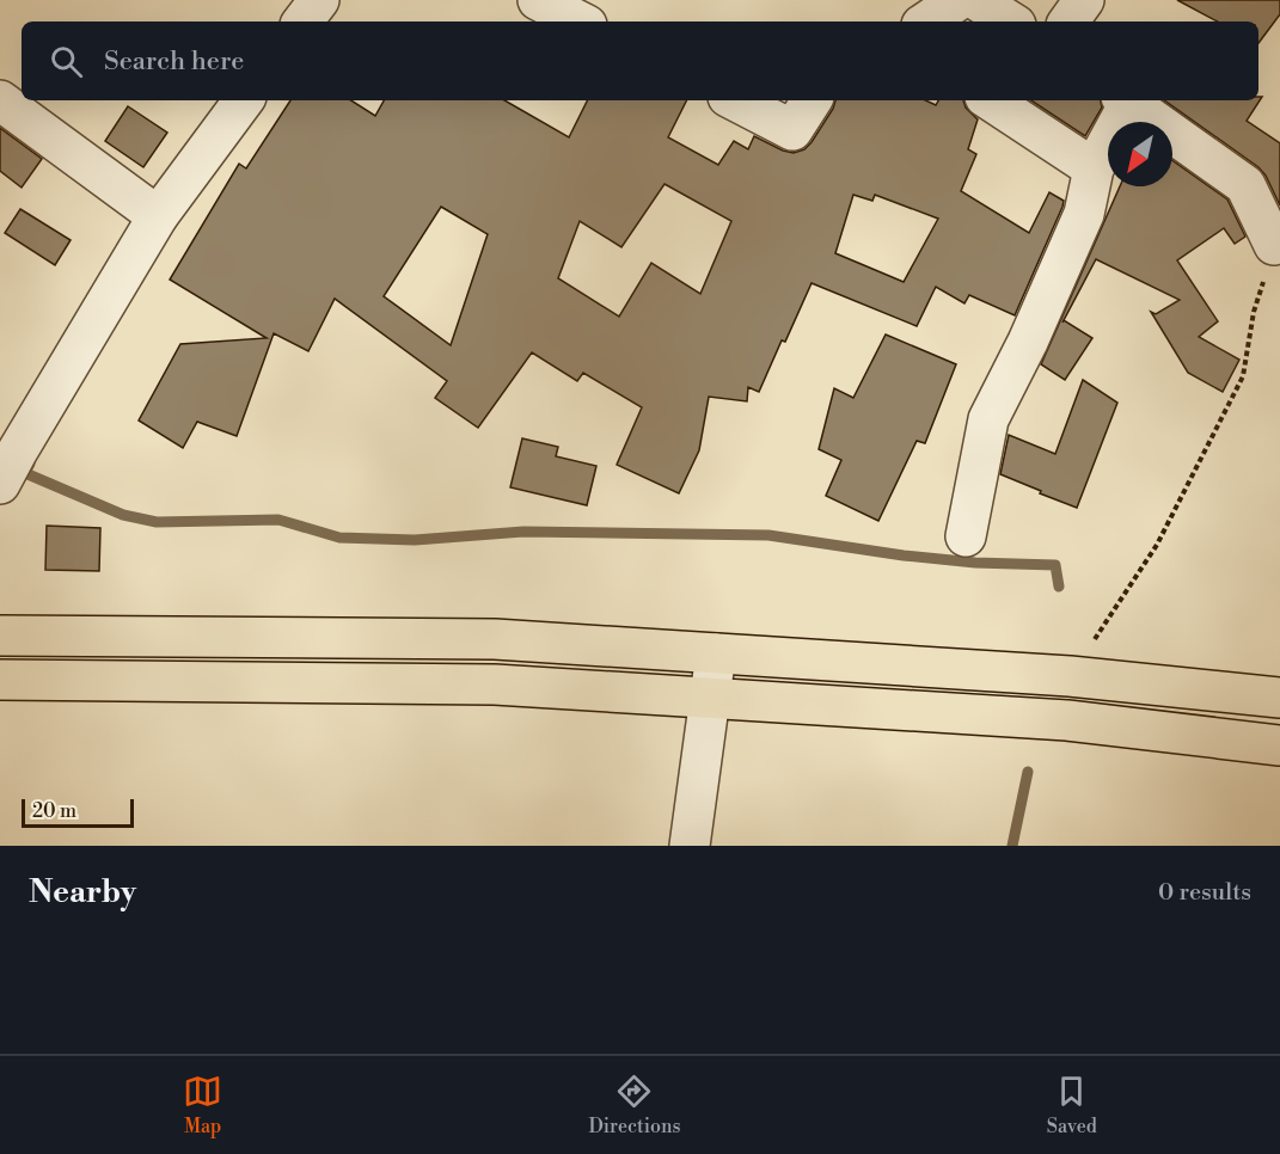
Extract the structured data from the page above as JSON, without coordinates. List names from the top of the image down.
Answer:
{
  "scale_bar": "20 m",
  "north": "bottom left",
  "page": {
    "search": "Search here",
    "scale": "20 m",
    "heading": ["Nearby", "0 results"],
    "nav": ["Map", "Directions", "Saved"]
  }
}
